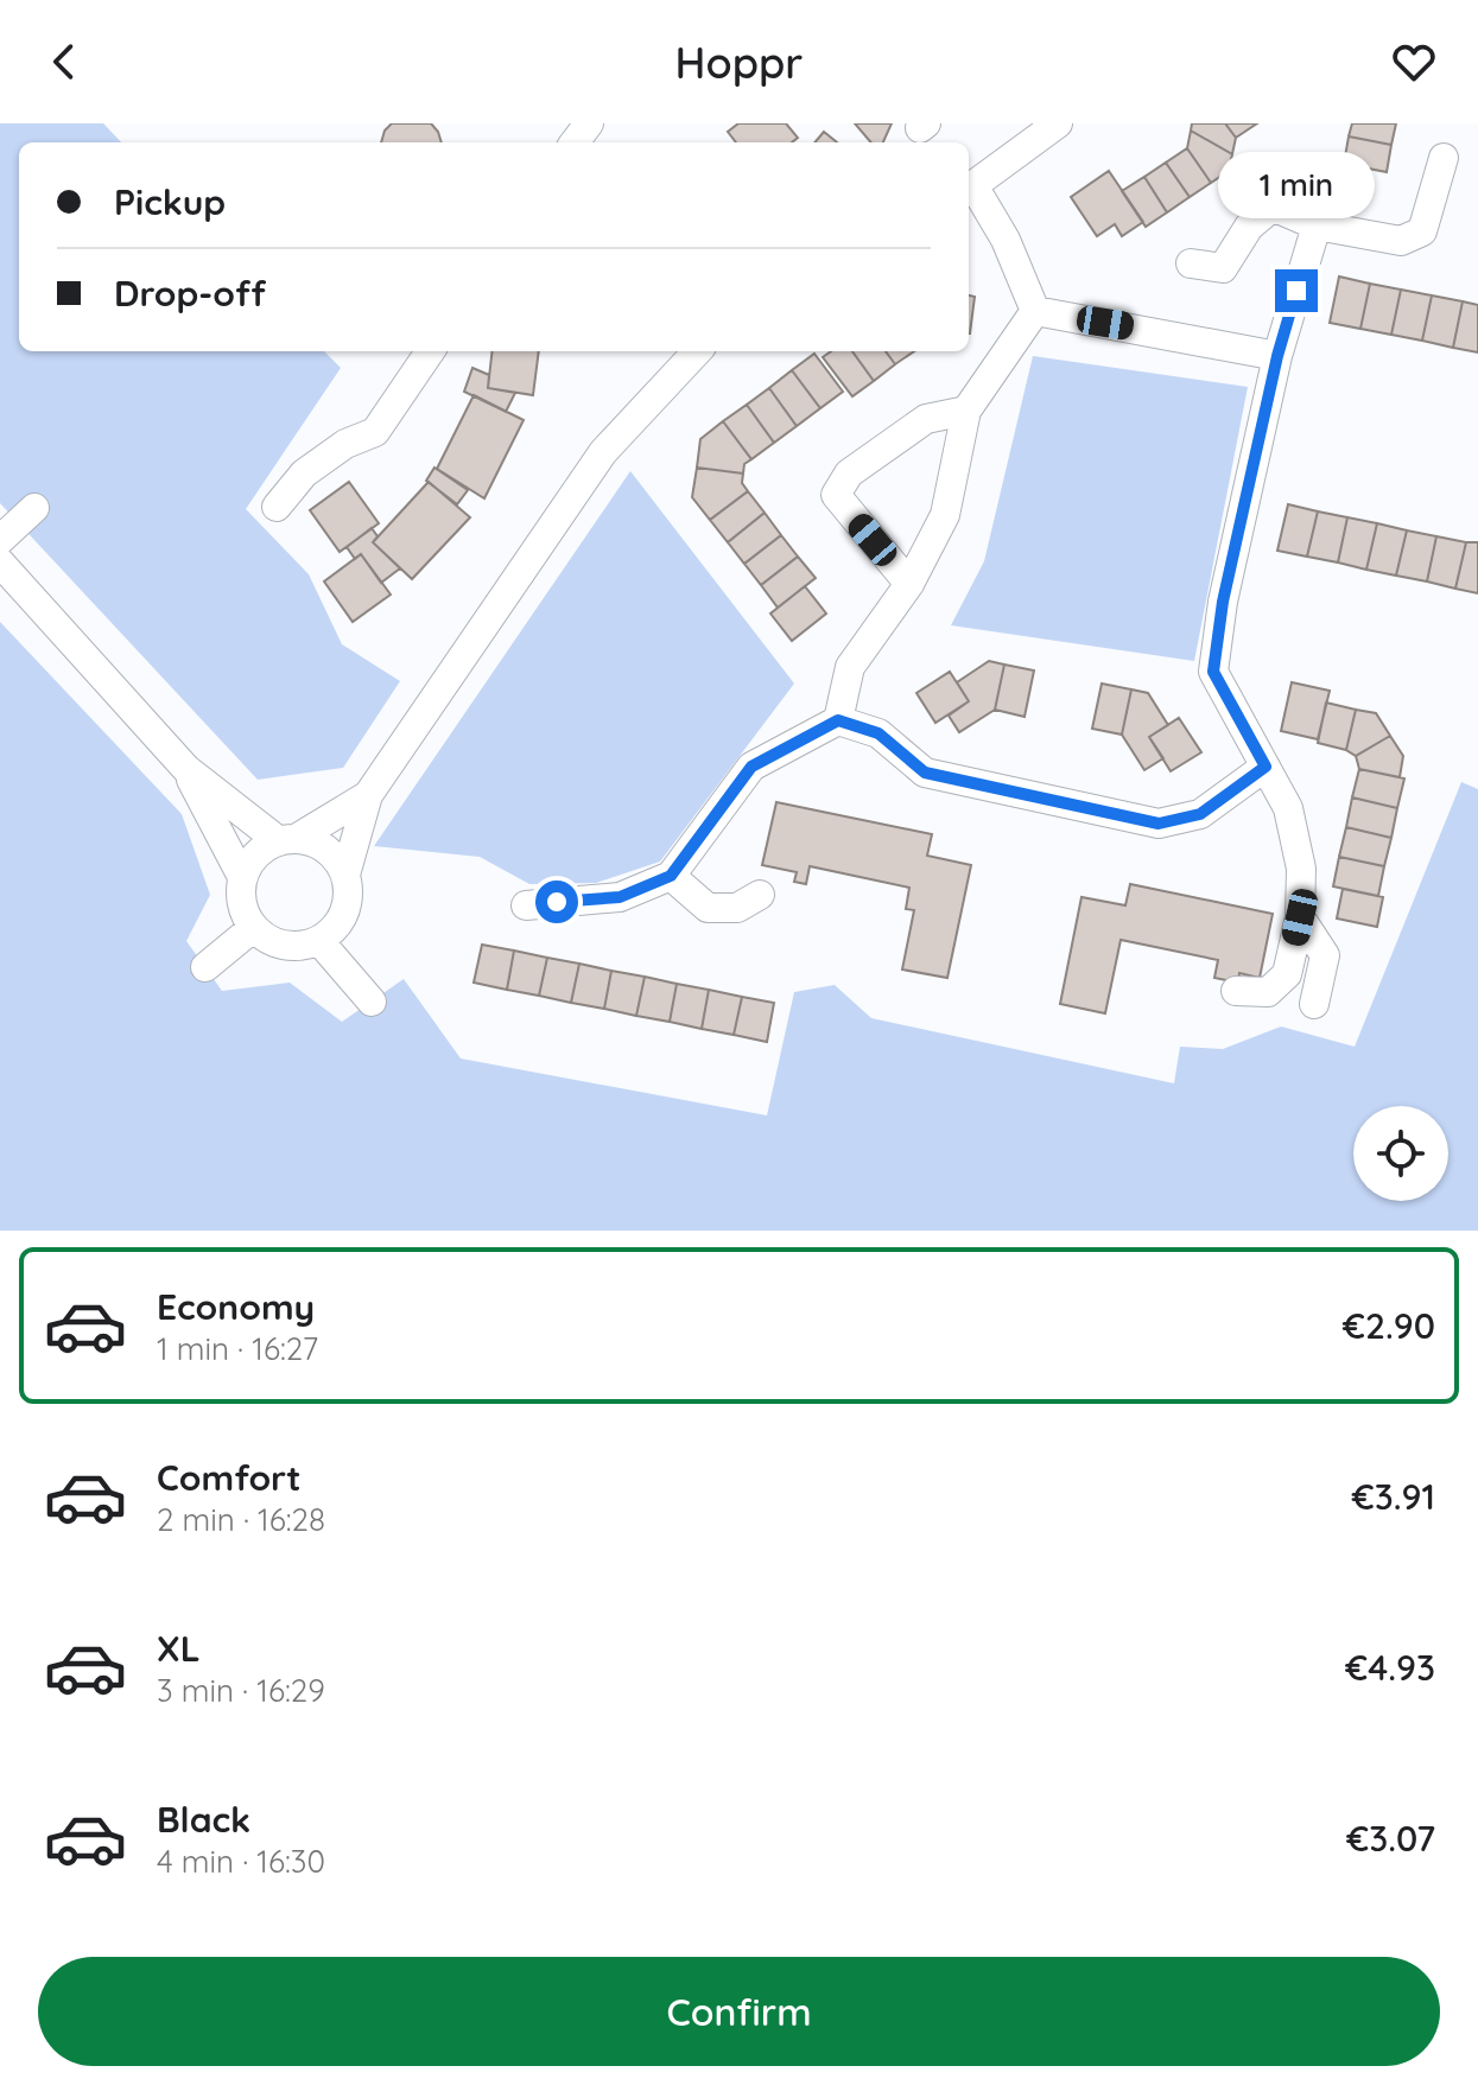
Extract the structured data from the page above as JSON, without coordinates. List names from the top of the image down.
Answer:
{
  "page": {
    "header": "Hoppr",
    "banner": ["Pickup", "Drop-off"],
    "bubble": "1 min",
    "list": [
      {
        "name": "Economy",
        "note": "1 min · 16:27",
        "value": "€2.90"
      },
      {
        "name": "Comfort",
        "note": "2 min · 16:28",
        "value": "€3.91"
      },
      {
        "name": "XL",
        "note": "3 min · 16:29",
        "value": "€4.93"
      },
      {
        "name": "Black",
        "note": "4 min · 16:30",
        "value": "€3.07"
      }
    ],
    "buttons": "Confirm"
  }
}
